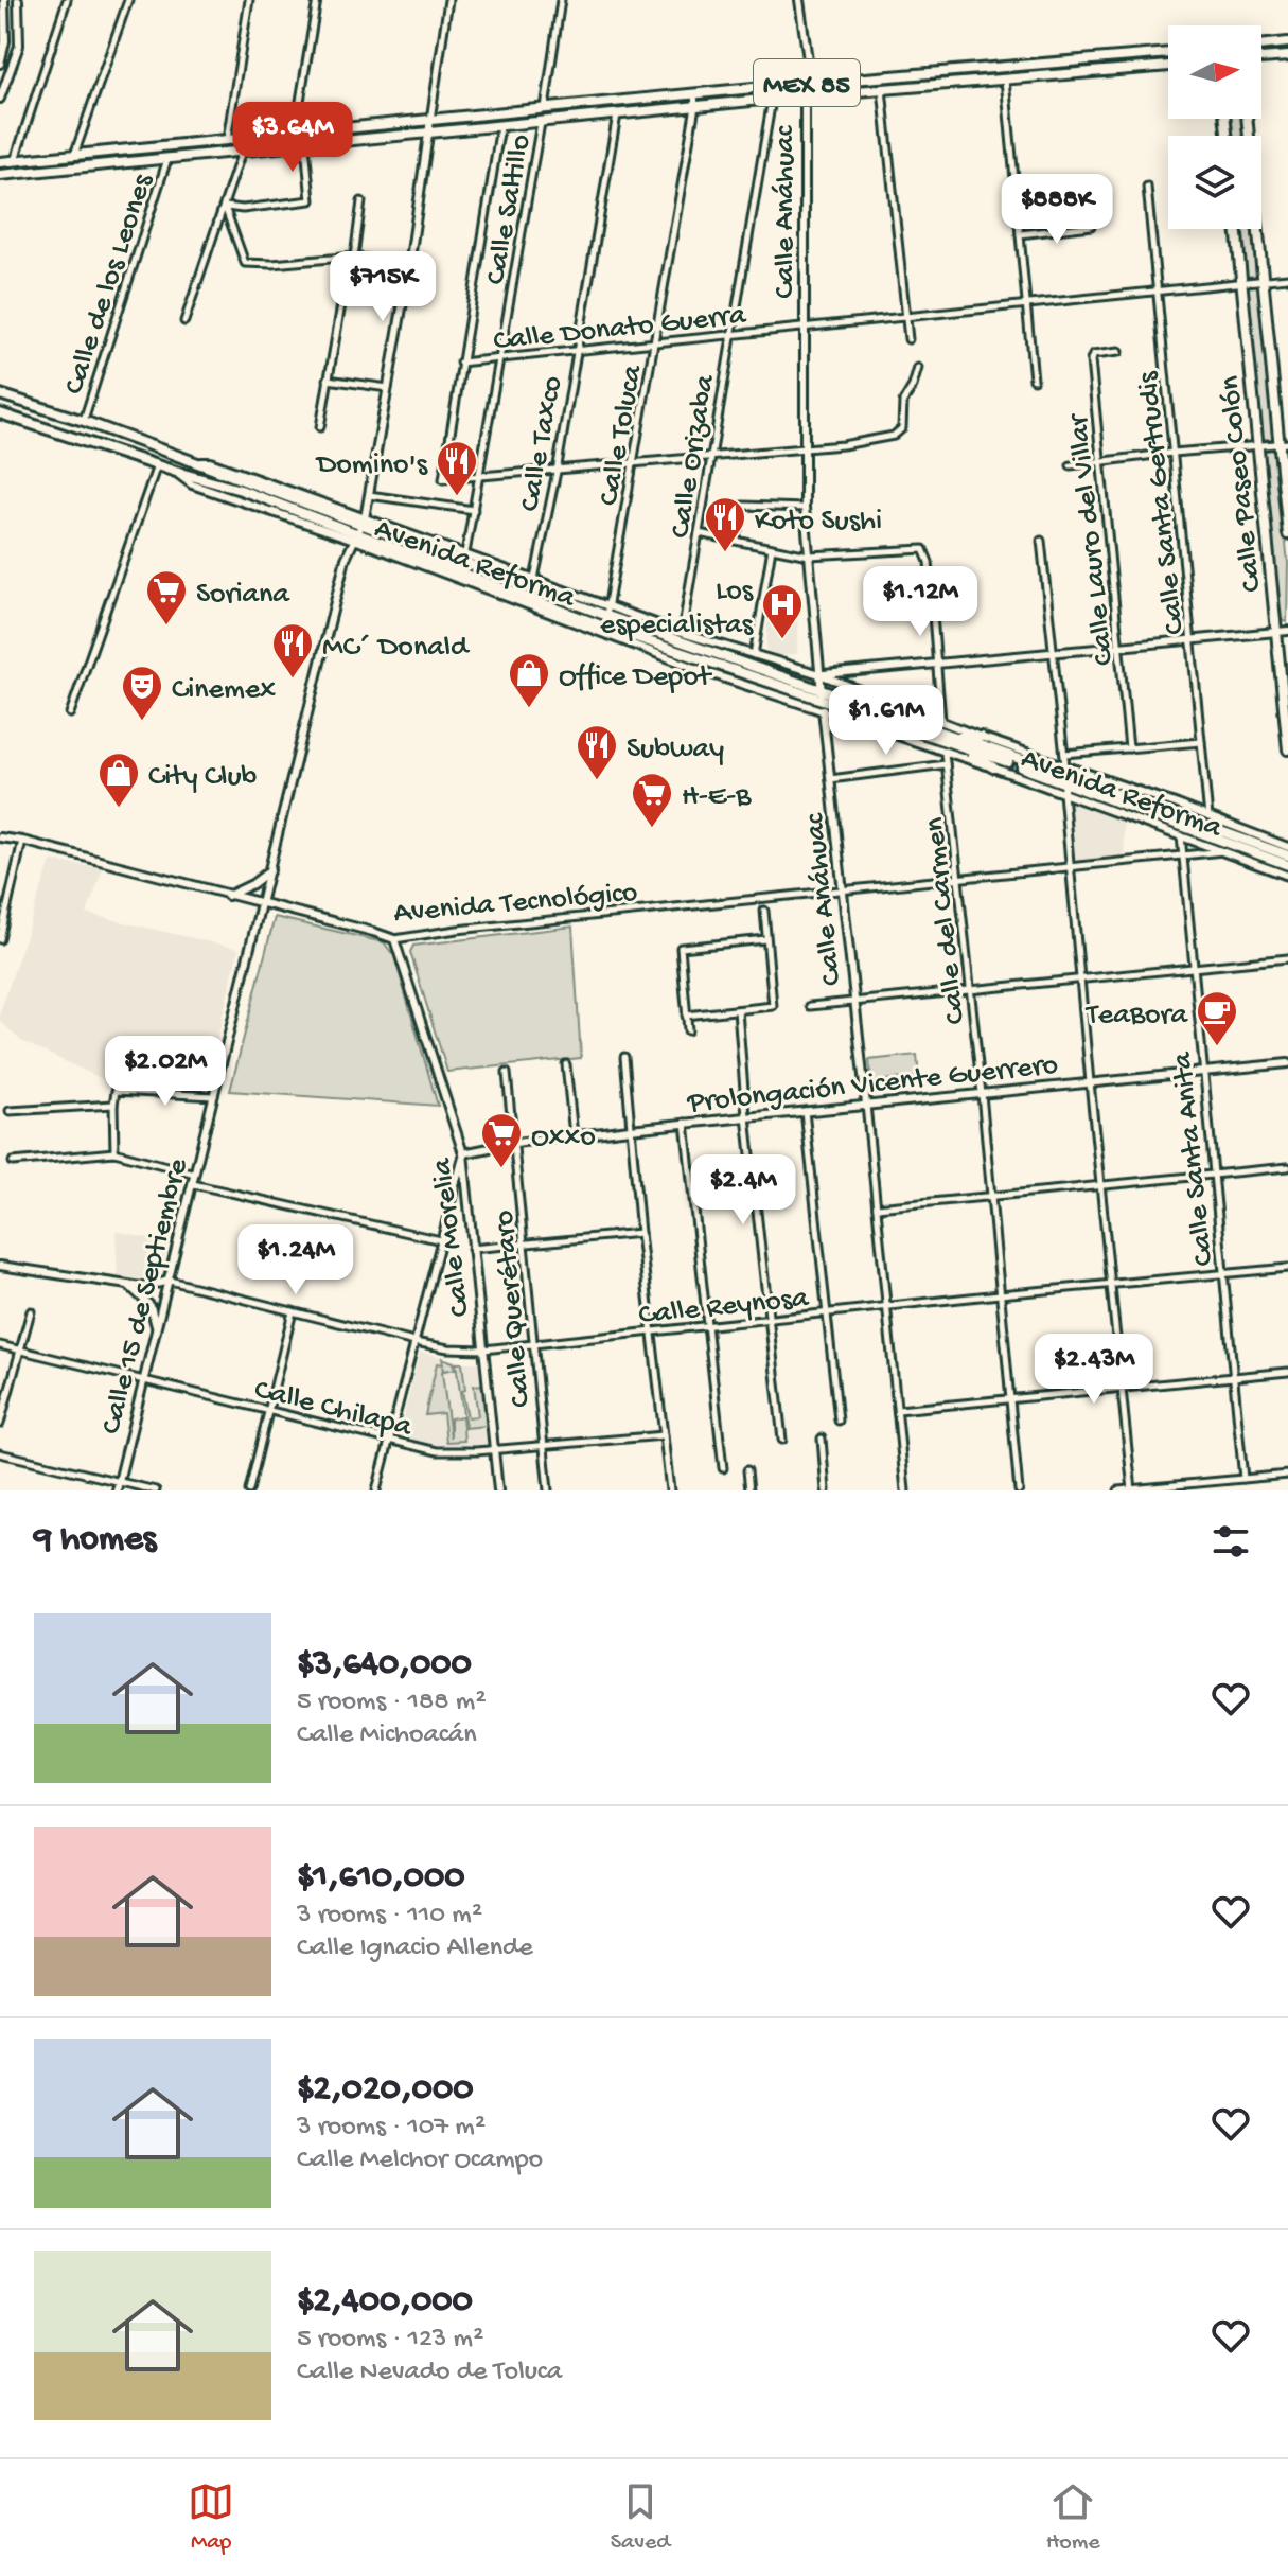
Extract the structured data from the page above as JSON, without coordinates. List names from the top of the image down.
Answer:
{
  "streets": {
    "main road": ["MEX 85", "Calle Paseo Colón", "Avenida Reforma"],
    "street": [
      "Calle Saltillo",
      "Calle Anáhuac",
      "Calle de los Leones",
      "Calle Donato Guerra",
      "Calle Toluca",
      "Calle Taxco",
      "Calle Orizaba",
      "Calle Santa Gertrudis",
      "Calle Lauro del Villar",
      "Avenida Tecnológico",
      "Calle del Carmen",
      "Prolongación Vicente Guerrero",
      "Calle Santa Anita",
      "Calle Morelia",
      "Calle 15 de Septiembre",
      "Calle Reynosa",
      "Calle Querétaro",
      "Calle Chilapa"
    ]
  },
  "crossings": [
    ["MEX 85", "Calle Saltillo"],
    ["MEX 85", "Calle Anáhuac"],
    ["MEX 85", "Calle de los Leones"],
    ["MEX 85", "Calle Toluca"],
    ["MEX 85", "Calle Taxco"],
    ["MEX 85", "Calle Orizaba"],
    ["MEX 85", "Calle 15 de Septiembre"],
    ["Calle Saltillo", "Calle Donato Guerra"],
    ["Calle Saltillo", "Avenida Reforma"],
    ["Calle Anáhuac", "Calle Donato Guerra"],
    ["Calle Anáhuac", "Avenida Reforma"],
    ["Calle Anáhuac", "Avenida Tecnológico"],
    ["Calle Anáhuac", "Prolongación Vicente Guerrero"],
    ["Calle Anáhuac", "Calle Reynosa"],
    ["Calle de los Leones", "Avenida Reforma"],
    ["Calle Donato Guerra", "Calle Toluca"],
    ["Calle Donato Guerra", "Calle Taxco"],
    ["Calle Donato Guerra", "Calle Orizaba"],
    ["Calle Donato Guerra", "Calle Paseo Colón"],
    ["Calle Donato Guerra", "Calle Santa Gertrudis"],
    ["Calle Toluca", "Avenida Reforma"],
    ["Calle Taxco", "Avenida Reforma"],
    ["Calle Orizaba", "Avenida Reforma"],
    ["Calle Santa Gertrudis", "Avenida Reforma"],
    ["Avenida Reforma", "Avenida Tecnológico"],
    ["Avenida Reforma", "Calle del Carmen"],
    ["Avenida Reforma", "Calle Santa Anita"],
    ["Avenida Reforma", "Calle 15 de Septiembre"],
    ["Avenida Tecnológico", "Calle del Carmen"],
    ["Avenida Tecnológico", "Calle Santa Anita"],
    ["Avenida Tecnológico", "Calle Morelia"],
    ["Avenida Tecnológico", "Calle 15 de Septiembre"],
    ["Calle del Carmen", "Prolongación Vicente Guerrero"],
    ["Calle del Carmen", "Calle Reynosa"],
    ["Prolongación Vicente Guerrero", "Calle Santa Anita"],
    ["Prolongación Vicente Guerrero", "Calle Morelia"],
    ["Prolongación Vicente Guerrero", "Calle Querétaro"],
    ["Calle Santa Anita", "Calle Reynosa"],
    ["Calle Morelia", "Calle Reynosa"],
    ["Calle Morelia", "Calle Chilapa"],
    ["Calle 15 de Septiembre", "Calle Reynosa"],
    ["Calle 15 de Septiembre", "Calle Chilapa"],
    ["Calle Reynosa", "Calle Querétaro"],
    ["Calle Querétaro", "Calle Chilapa"]
  ],
  "places": {
    "restaurant": [
      "Domino's",
      "Koto Sushi",
      "MC´ Donald",
      "Subway"
    ],
    "supermarket": ["Soriana", "H-E-B", "Oxxo"],
    "hospital": ["Los especialistas"],
    "shop": ["Office Depot", "City Club"],
    "theatre": ["Cinemex"],
    "cafe": ["TeaBora"]
  },
  "north": "right",
  "page": {
    "price": [
      "$3.64M",
      "$888K",
      "$715K",
      "$1.12M",
      "$1.61M",
      "$2.02M",
      "$2.4M",
      "$1.24M",
      "$2.43M"
    ],
    "heading": "9 homes",
    "list": [
      {
        "name": "$3,640,000",
        "note": "5 rooms · 188 m² · Calle Michoacán"
      },
      {
        "name": "$1,610,000",
        "note": "3 rooms · 110 m² · Calle Ignacio Allende"
      },
      {
        "name": "$2,020,000",
        "note": "3 rooms · 107 m² · Calle Melchor Ocampo"
      },
      {
        "name": "$2,400,000",
        "note": "5 rooms · 123 m² · Calle Nevado de Toluca"
      }
    ],
    "tabs": ["Map", "Saved", "Home"]
  }
}
